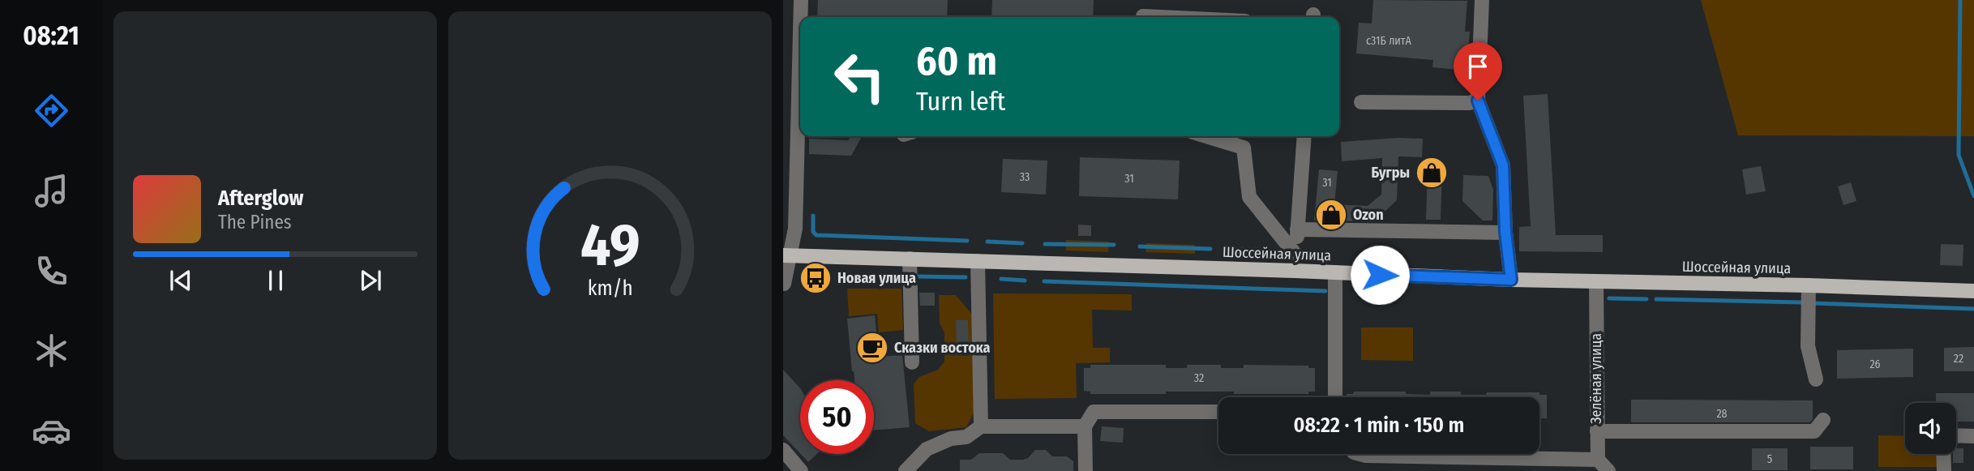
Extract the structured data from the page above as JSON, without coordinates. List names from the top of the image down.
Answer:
{
  "streets": {
    "main road": ["Шоссейная улица"],
    "street": ["Зелёная улица"]
  },
  "crossings": [
    ["Шоссейная улица", "Зелёная улица"]
  ],
  "places": {
    "shop": ["Бугры", "Ozon"],
    "bus stop": ["Новая улица"],
    "cafe": ["Сказки востока"]
  },
  "house_numbers": [
    "с31Б литА",
    "33",
    "31",
    "31",
    "22",
    "26",
    "32",
    "28",
    "5"
  ],
  "page": {
    "tabs": "08:21",
    "turn": ["60 m", "Turn left"],
    "song": ["Afterglow", "The Pines"],
    "limit": "50",
    "trip": "08:22 · 1 min · 150 m",
    "gauge": ["49", "km/h"]
  }
}
